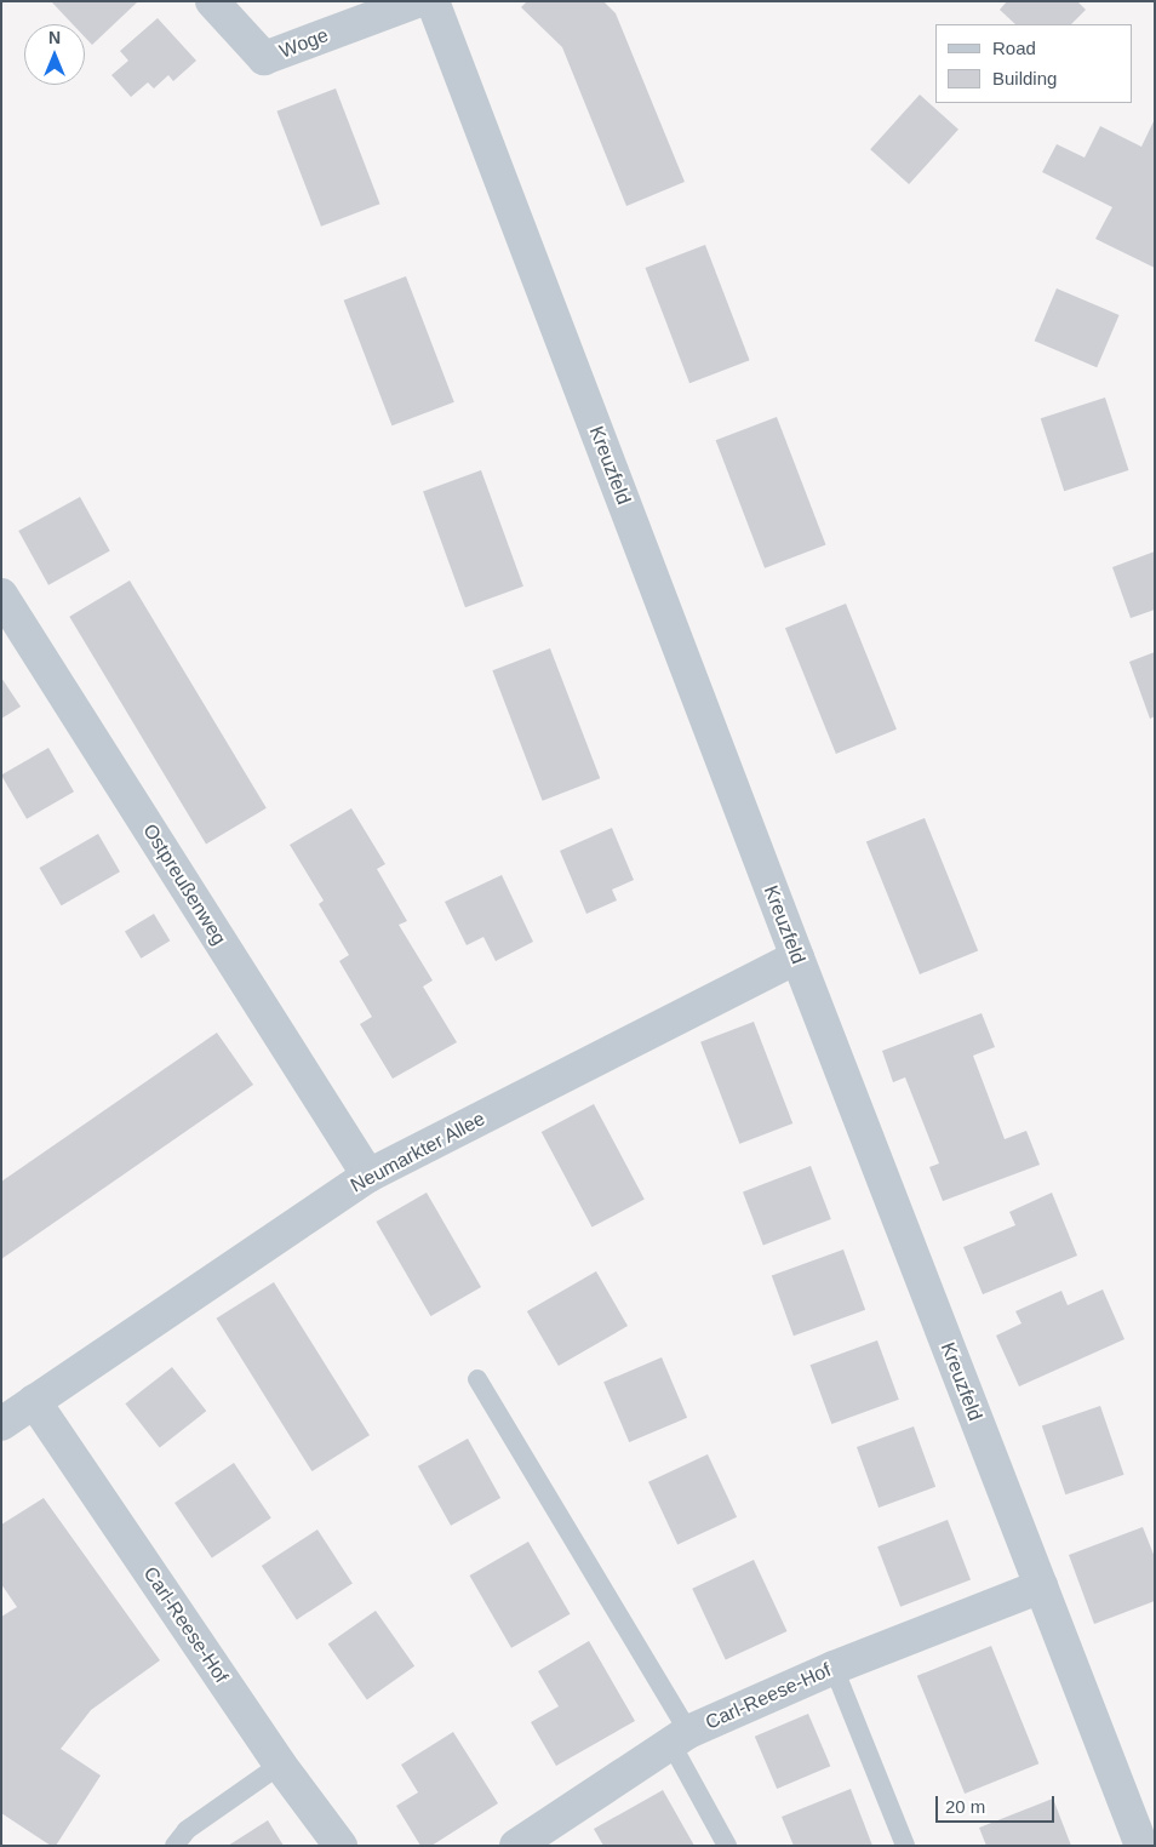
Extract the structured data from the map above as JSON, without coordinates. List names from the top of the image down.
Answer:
{
  "streets": {
    "street": [
      "Woge",
      "Kreuzfeld",
      "Ostpreußenweg",
      "Neumarkter Allee",
      "Carl-Reese-Hof"
    ]
  },
  "crossings": [
    ["Kreuzfeld", "Neumarkter Allee"],
    ["Kreuzfeld", "Carl-Reese-Hof"],
    ["Ostpreußenweg", "Neumarkter Allee"],
    ["Neumarkter Allee", "Carl-Reese-Hof"]
  ],
  "legend": ["Road", "Building"],
  "scale_bar": "20 m",
  "north": "top"
}
